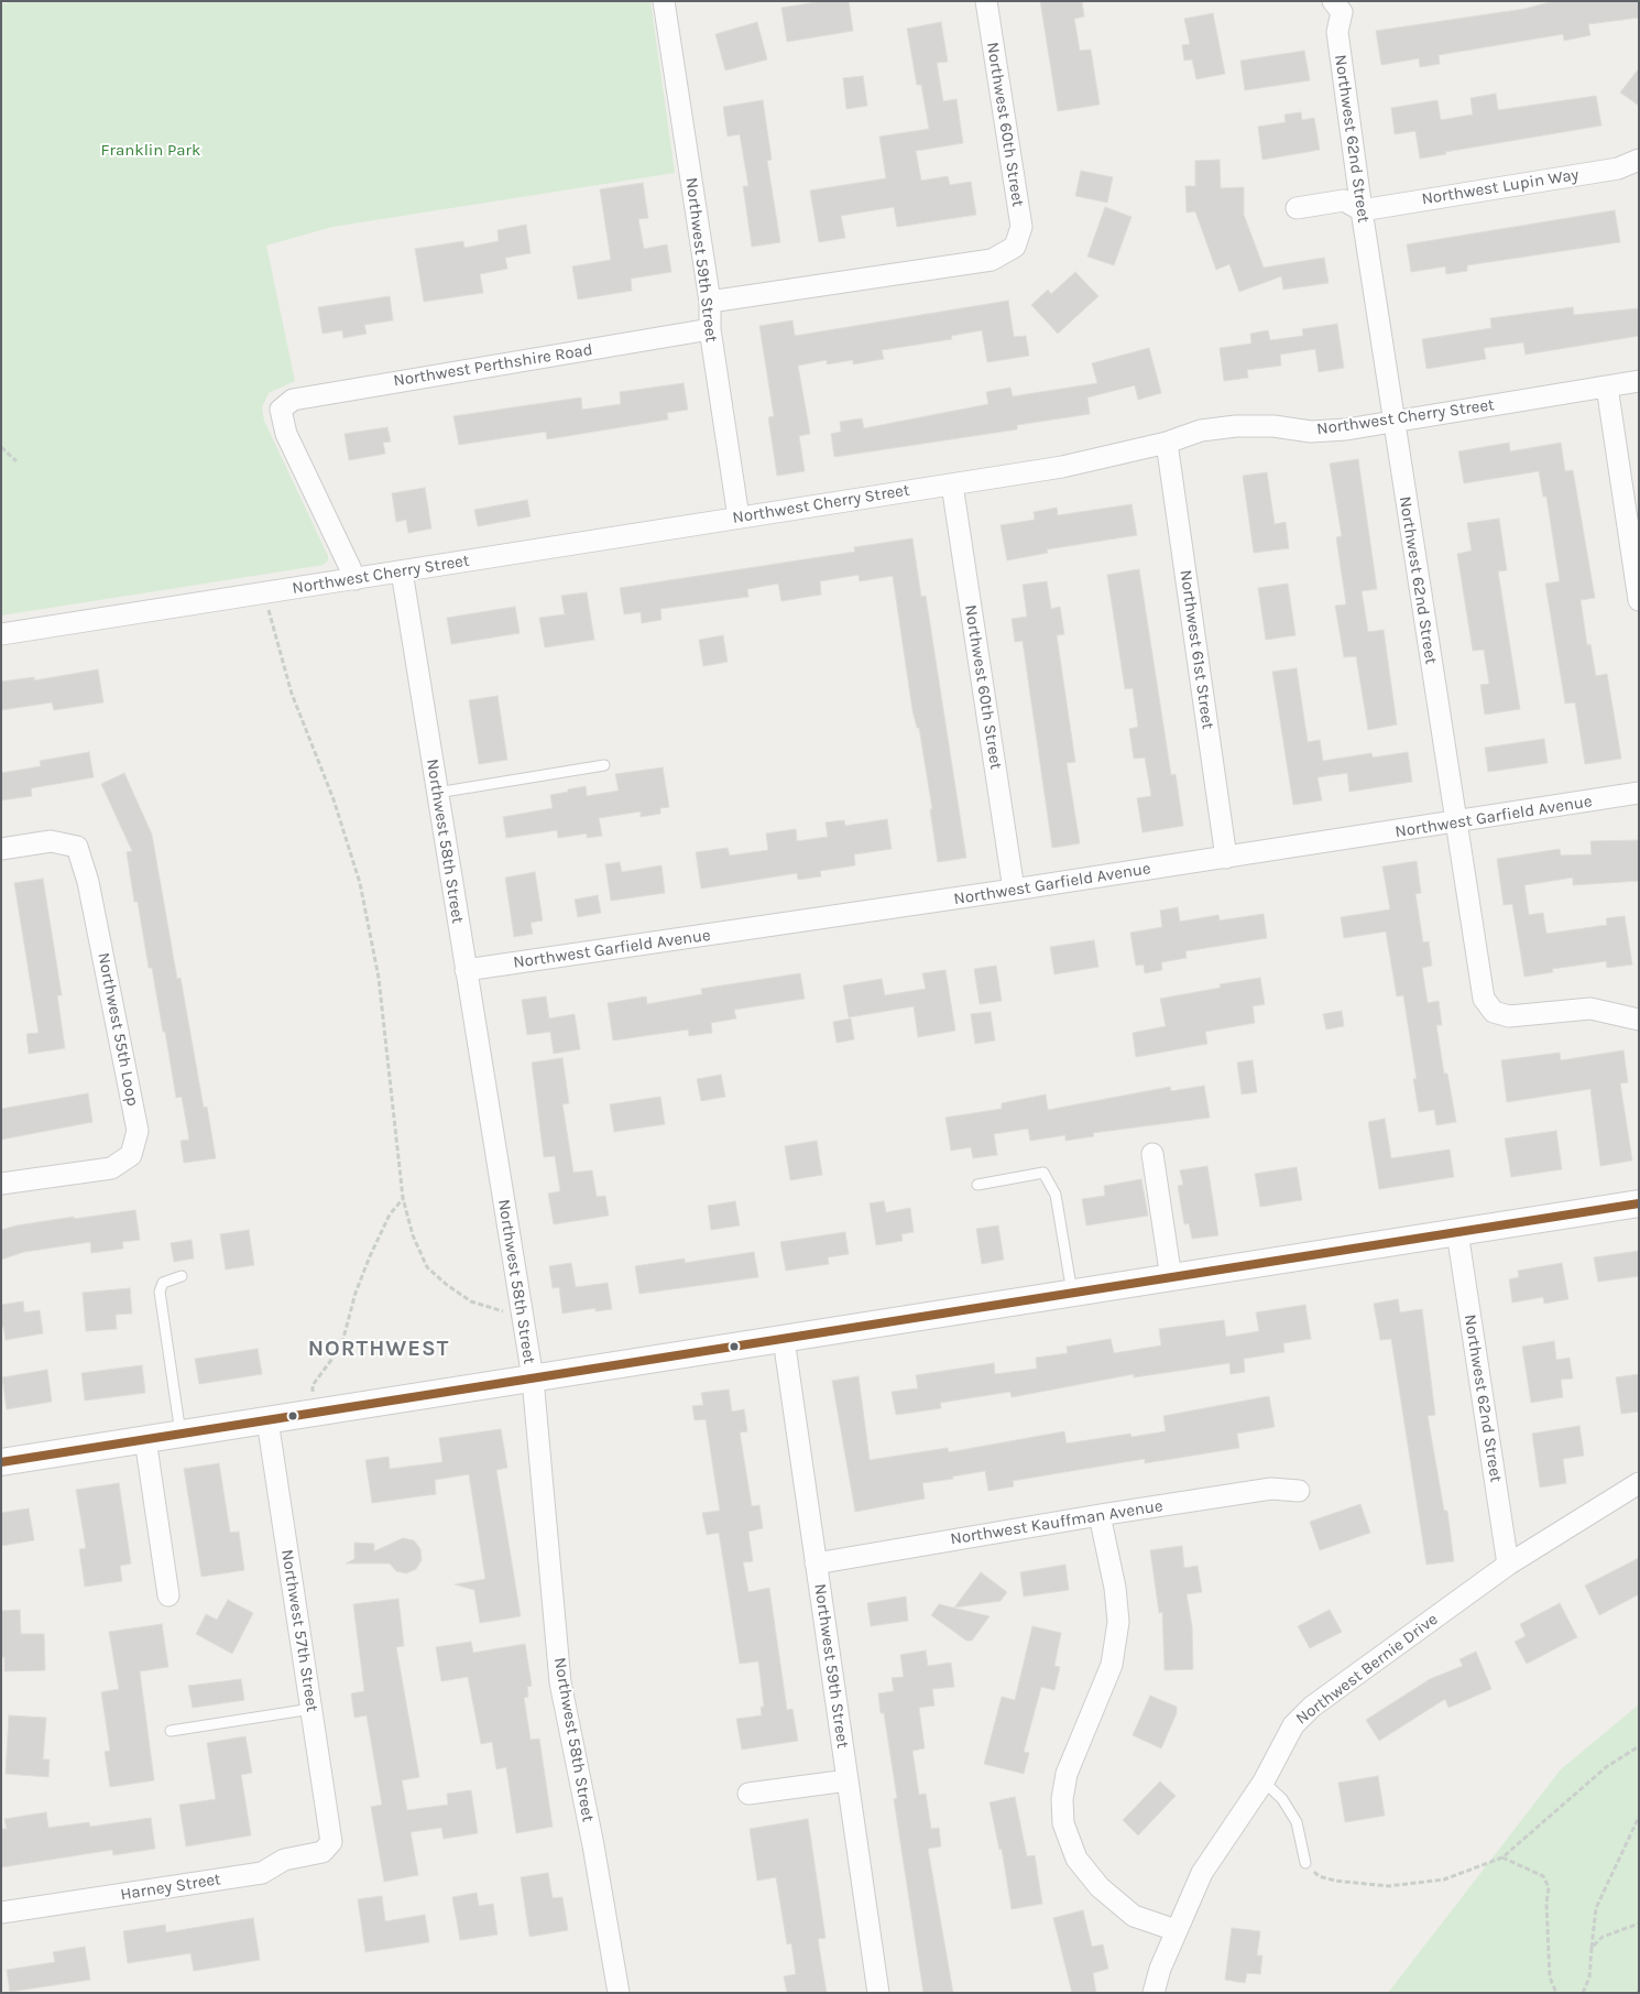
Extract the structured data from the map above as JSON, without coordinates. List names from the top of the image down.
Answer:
{
  "streets": {
    "street": [
      "Northwest 60th Street",
      "Northwest 62nd Street",
      "Northwest Lupin Way",
      "Northwest 59th Street",
      "Northwest Perthshire Road",
      "Northwest Cherry Street",
      "Northwest 61st Street",
      "Northwest Garfield Avenue",
      "Northwest 58th Street",
      "Northwest 55th Loop",
      "Northwest Kauffman Avenue",
      "Northwest 57th Street",
      "Northwest Bernie Drive",
      "Harney Street"
    ]
  },
  "crossings": [
    ["Northwest 60th Street", "Northwest 59th Street"],
    ["Northwest 60th Street", "Northwest Cherry Street"],
    ["Northwest 60th Street", "Northwest Garfield Avenue"],
    ["Northwest 62nd Street", "Northwest Lupin Way"],
    ["Northwest 62nd Street", "Northwest Cherry Street"],
    ["Northwest 62nd Street", "Northwest Garfield Avenue"],
    ["Northwest 62nd Street", "Northwest Bernie Drive"],
    ["Northwest 59th Street", "Northwest Perthshire Road"],
    ["Northwest 59th Street", "Northwest Cherry Street"],
    ["Northwest 59th Street", "Northwest Kauffman Avenue"],
    ["Northwest Perthshire Road", "Northwest Cherry Street"],
    ["Northwest Cherry Street", "Northwest 61st Street"],
    ["Northwest Cherry Street", "Northwest 58th Street"],
    ["Northwest 61st Street", "Northwest Garfield Avenue"],
    ["Northwest Garfield Avenue", "Northwest 58th Street"],
    ["Northwest 57th Street", "Harney Street"]
  ],
  "districts": ["NORTHWEST"],
  "parks": ["Franklin Park"]
}
